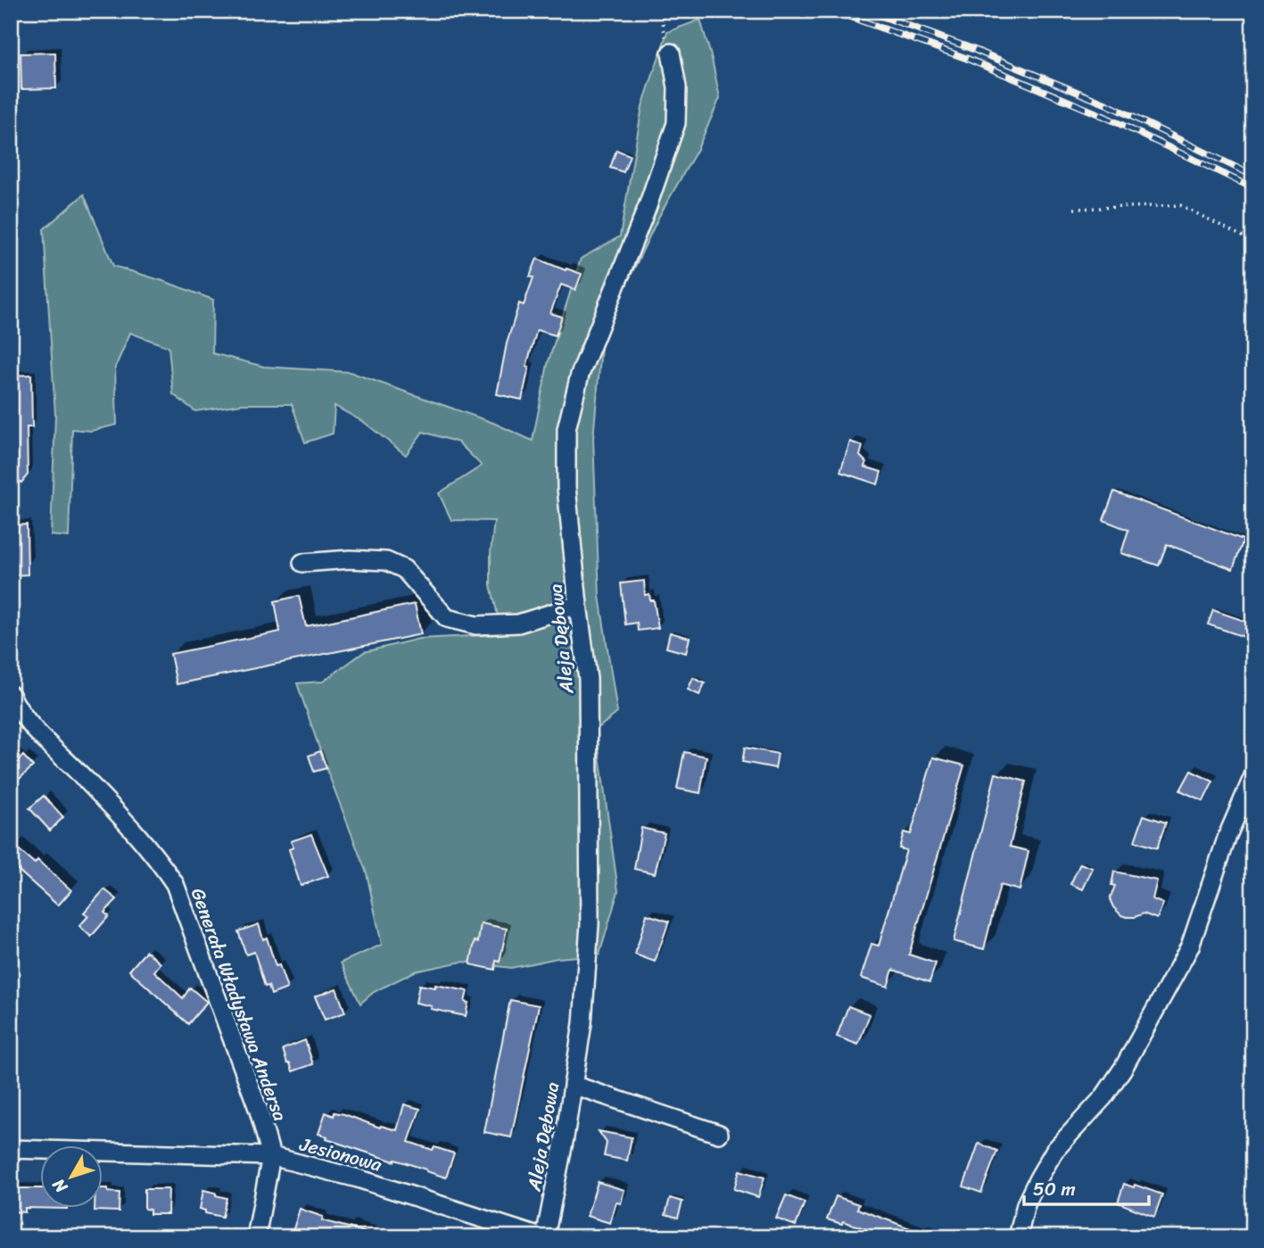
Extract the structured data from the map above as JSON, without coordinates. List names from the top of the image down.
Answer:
{
  "streets": {
    "street": ["Aleja Dębowa", "Generała Władysława Andersa", "Jesionowa"]
  },
  "crossings": [
    ["Aleja Dębowa", "Jesionowa"],
    ["Generała Władysława Andersa", "Jesionowa"]
  ],
  "scale_bar": "50 m",
  "north": "bottom left"
}
